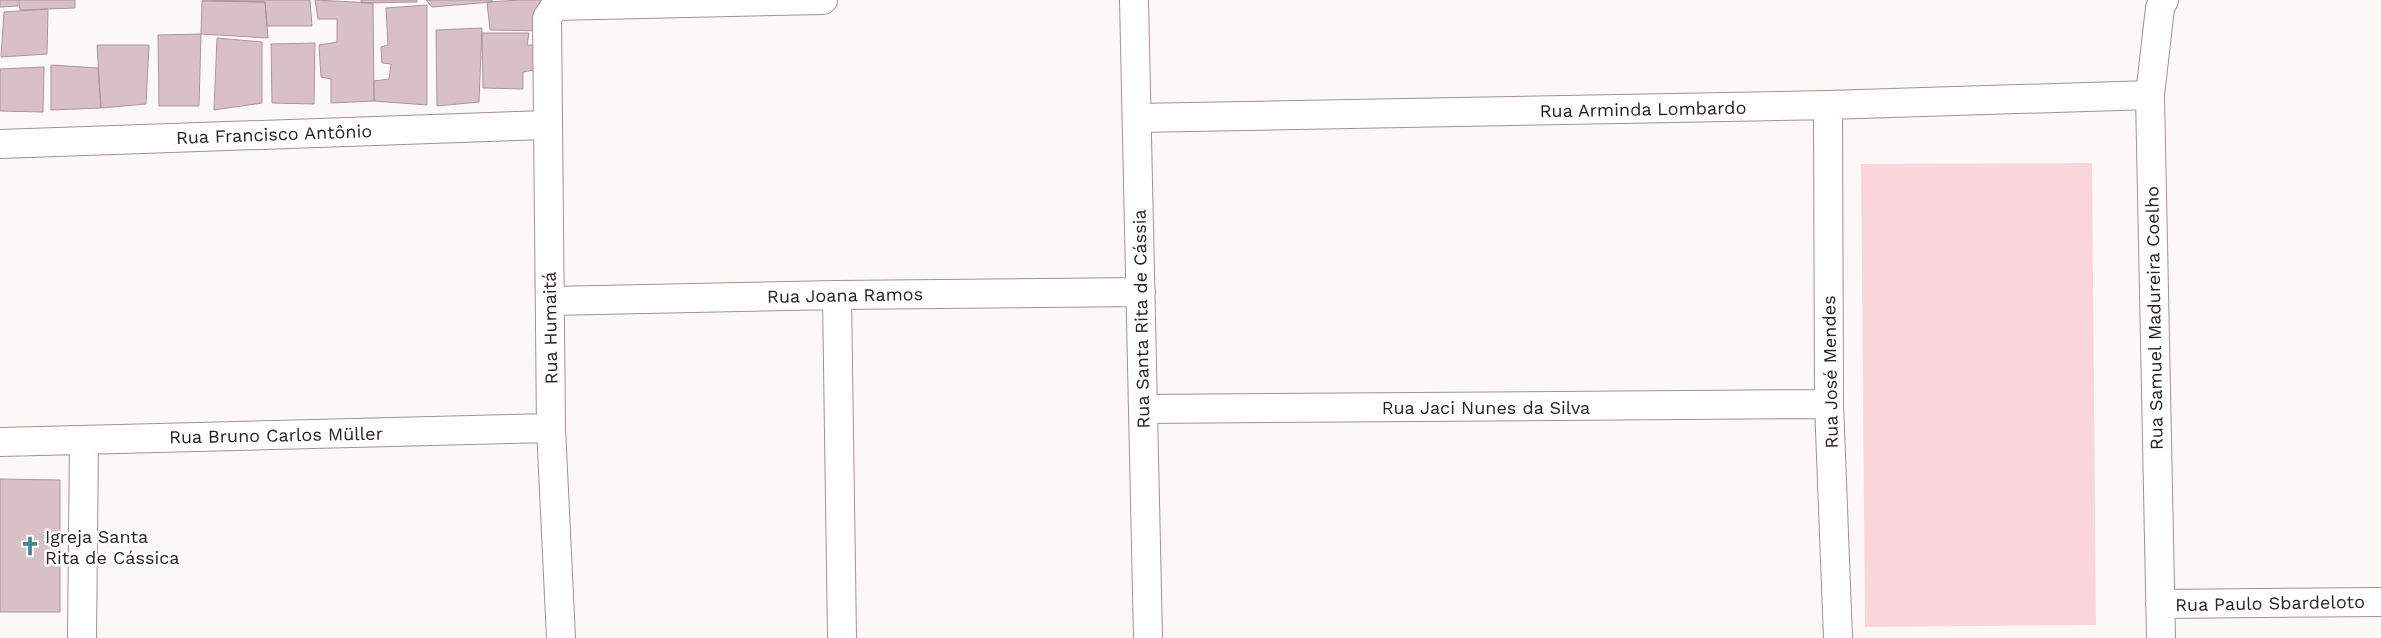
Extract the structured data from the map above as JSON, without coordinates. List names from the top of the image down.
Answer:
{
  "streets": {
    "street": [
      "Rua Arminda Lombardo",
      "Rua Francisco Antônio",
      "Rua Joana Ramos",
      "Rua Samuel Madureira Coelho",
      "Rua Santa Rita de Cássia",
      "Rua Humaitá",
      "Rua José Mendes",
      "Rua Jaci Nunes da Silva",
      "Rua Bruno Carlos Müller",
      "Rua Paulo Sbardeloto"
    ]
  },
  "crossings": [
    ["Rua Arminda Lombardo", "Rua Samuel Madureira Coelho"],
    ["Rua Arminda Lombardo", "Rua Santa Rita de Cássia"],
    ["Rua Arminda Lombardo", "Rua José Mendes"],
    ["Rua Francisco Antônio", "Rua Humaitá"],
    ["Rua Joana Ramos", "Rua Santa Rita de Cássia"],
    ["Rua Joana Ramos", "Rua Humaitá"],
    ["Rua Samuel Madureira Coelho", "Rua Paulo Sbardeloto"],
    ["Rua Santa Rita de Cássia", "Rua Jaci Nunes da Silva"],
    ["Rua Humaitá", "Rua Bruno Carlos Müller"],
    ["Rua José Mendes", "Rua Jaci Nunes da Silva"]
  ],
  "places": {
    "church": ["Igreja Santa Rita de Cássica"]
  }
}
